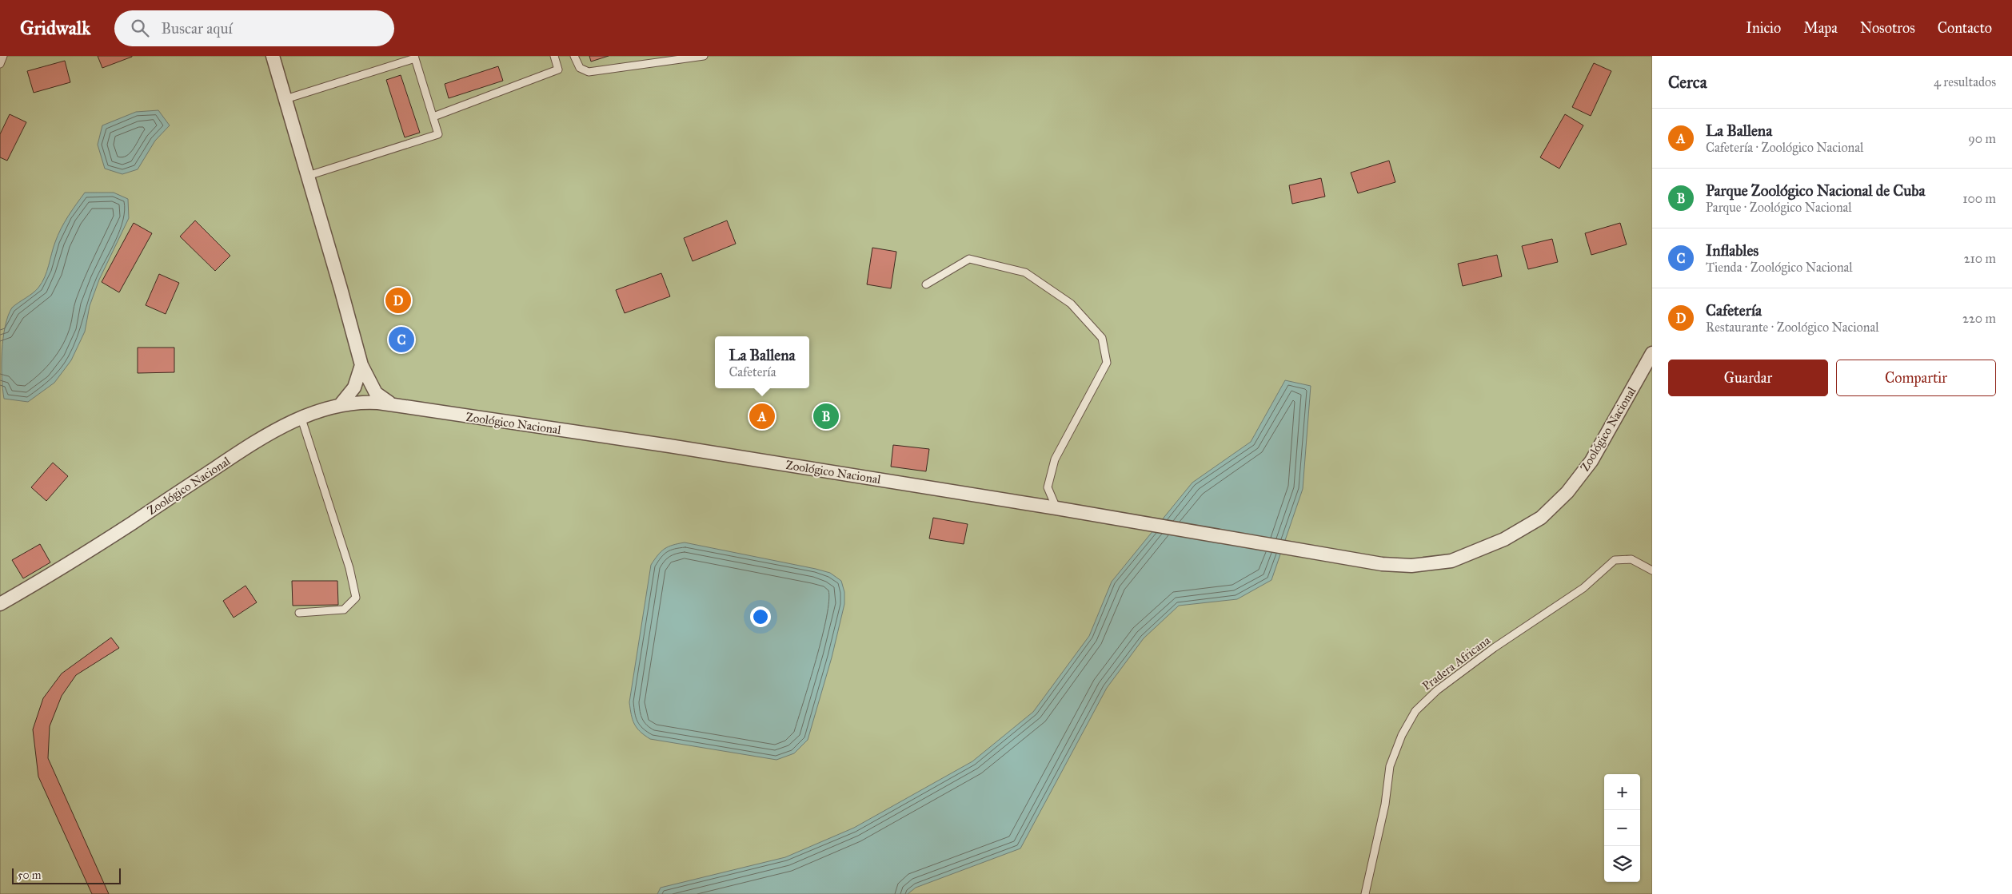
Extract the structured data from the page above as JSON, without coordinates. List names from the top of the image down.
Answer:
{
  "streets": {
    "street": ["Zoológico Nacional"],
    "lane": ["Pradera Africana"]
  },
  "scale_bar": "50 m",
  "page": {
    "header": "Gridwalk",
    "search": "Buscar aquí",
    "nav": [
      "Inicio",
      "Mapa",
      "Nosotros",
      "Contacto"
    ],
    "heading": ["Cerca", "4 resultados"],
    "list": [
      {
        "mark": "A",
        "name": "La Ballena",
        "note": "Cafetería · Zoológico Nacional",
        "value": "90 m"
      },
      {
        "mark": "B",
        "name": "Parque Zoológico Nacional de Cuba",
        "note": "Parque · Zoológico Nacional",
        "value": "100 m"
      },
      {
        "mark": "C",
        "name": "Inflables",
        "note": "Tienda · Zoológico Nacional",
        "value": "210 m"
      },
      {
        "mark": "D",
        "name": "Cafetería",
        "note": "Restaurante · Zoológico Nacional",
        "value": "220 m"
      }
    ],
    "pins": [
      "D",
      "C",
      "A",
      "B"
    ],
    "popup": ["La Ballena", "Cafetería"],
    "buttons": ["Guardar", "Compartir"],
    "map_buttons": ["+", "−"],
    "scale": "50 m"
  }
}
